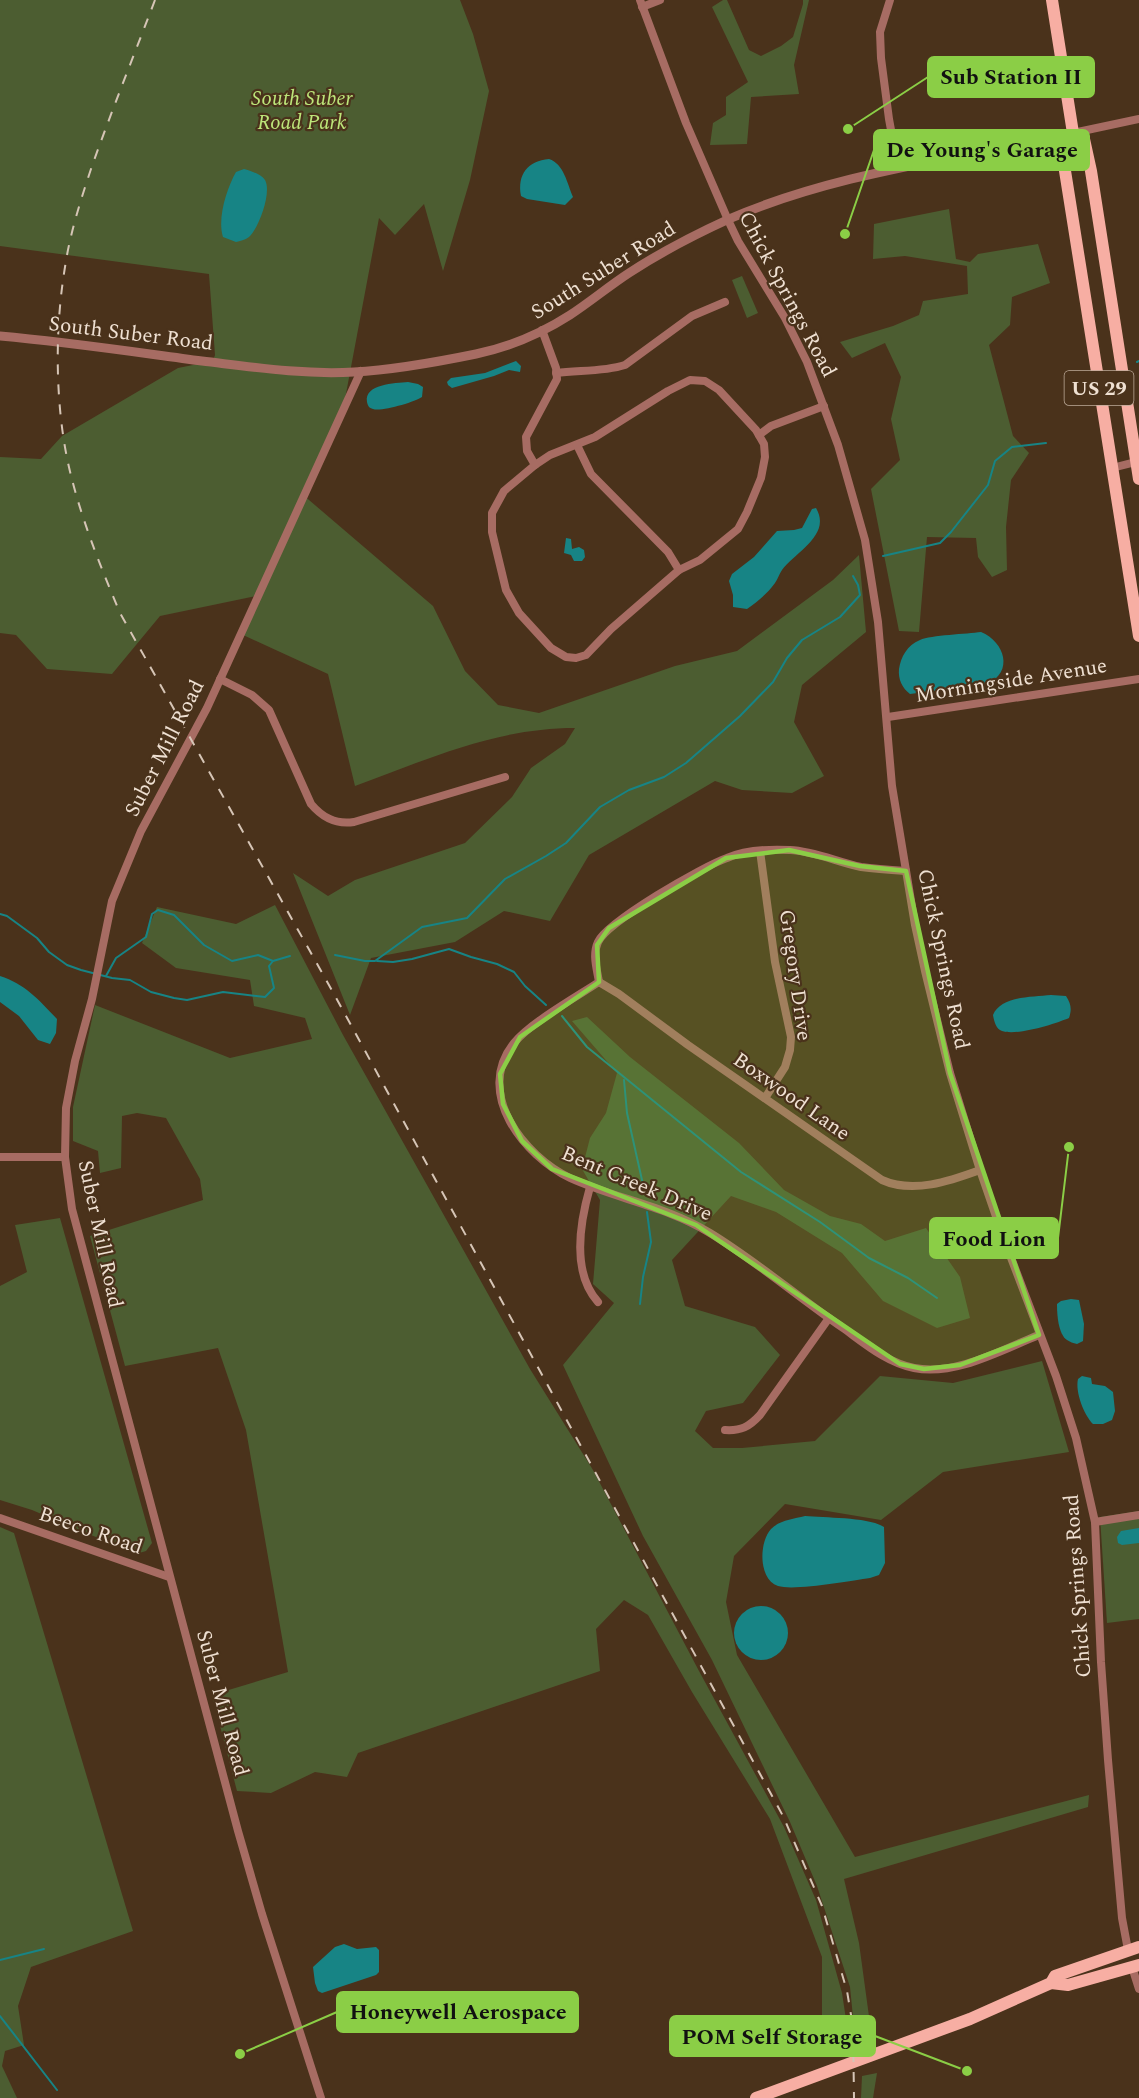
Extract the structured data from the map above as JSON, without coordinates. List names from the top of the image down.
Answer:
{
  "streets": {
    "main road": ["US 29"],
    "street": [
      "South Suber Road",
      "Chick Springs Road",
      "Morningside Avenue",
      "Suber Mill Road",
      "Gregory Drive",
      "Boxwood Lane",
      "Bent Creek Drive",
      "Beeco Road"
    ]
  },
  "crossings": [
    ["South Suber Road", "Chick Springs Road"],
    ["South Suber Road", "US 29"],
    ["South Suber Road", "Suber Mill Road"],
    ["Chick Springs Road", "Morningside Avenue"],
    ["Chick Springs Road", "Boxwood Lane"],
    ["Chick Springs Road", "Bent Creek Drive"],
    ["Suber Mill Road", "Beeco Road"],
    ["Gregory Drive", "Boxwood Lane"],
    ["Boxwood Lane", "Bent Creek Drive"]
  ],
  "parks": ["South Suber Road Park"],
  "places": [
    "Sub Station II",
    "De Young's Garage",
    "Food Lion",
    "Honeywell Aerospace",
    "POM Self Storage"
  ]
}
